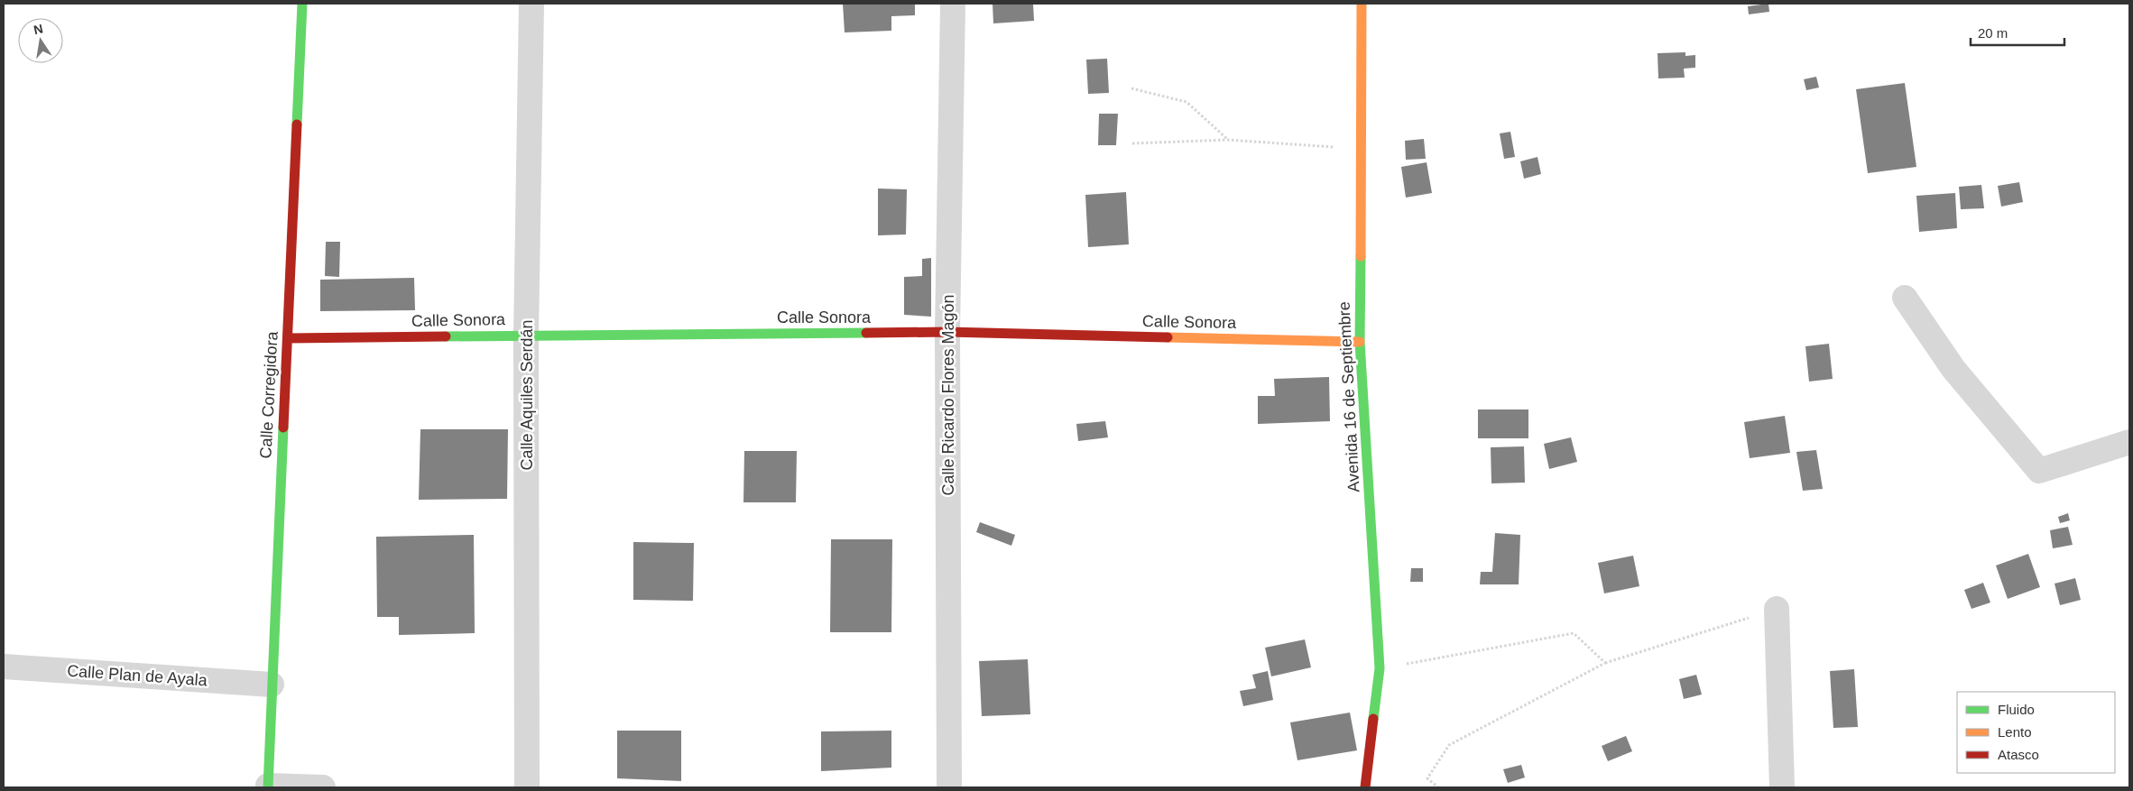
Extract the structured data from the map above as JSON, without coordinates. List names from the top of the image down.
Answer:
{
  "streets": {
    "street": [
      "Calle Sonora",
      "Calle Corregidora",
      "Calle Aquiles Serdán",
      "Calle Ricardo Flores Magón",
      "Avenida 16 de Septiembre",
      "Calle Plan de Ayala"
    ]
  },
  "crossings": [
    ["Calle Sonora", "Calle Corregidora"],
    ["Calle Sonora", "Calle Aquiles Serdán"],
    ["Calle Sonora", "Calle Ricardo Flores Magón"],
    ["Calle Sonora", "Avenida 16 de Septiembre"],
    ["Calle Corregidora", "Calle Plan de Ayala"]
  ],
  "legend": ["Fluido", "Lento", "Atasco"],
  "scale_bar": "20 m",
  "north": "top"
}
